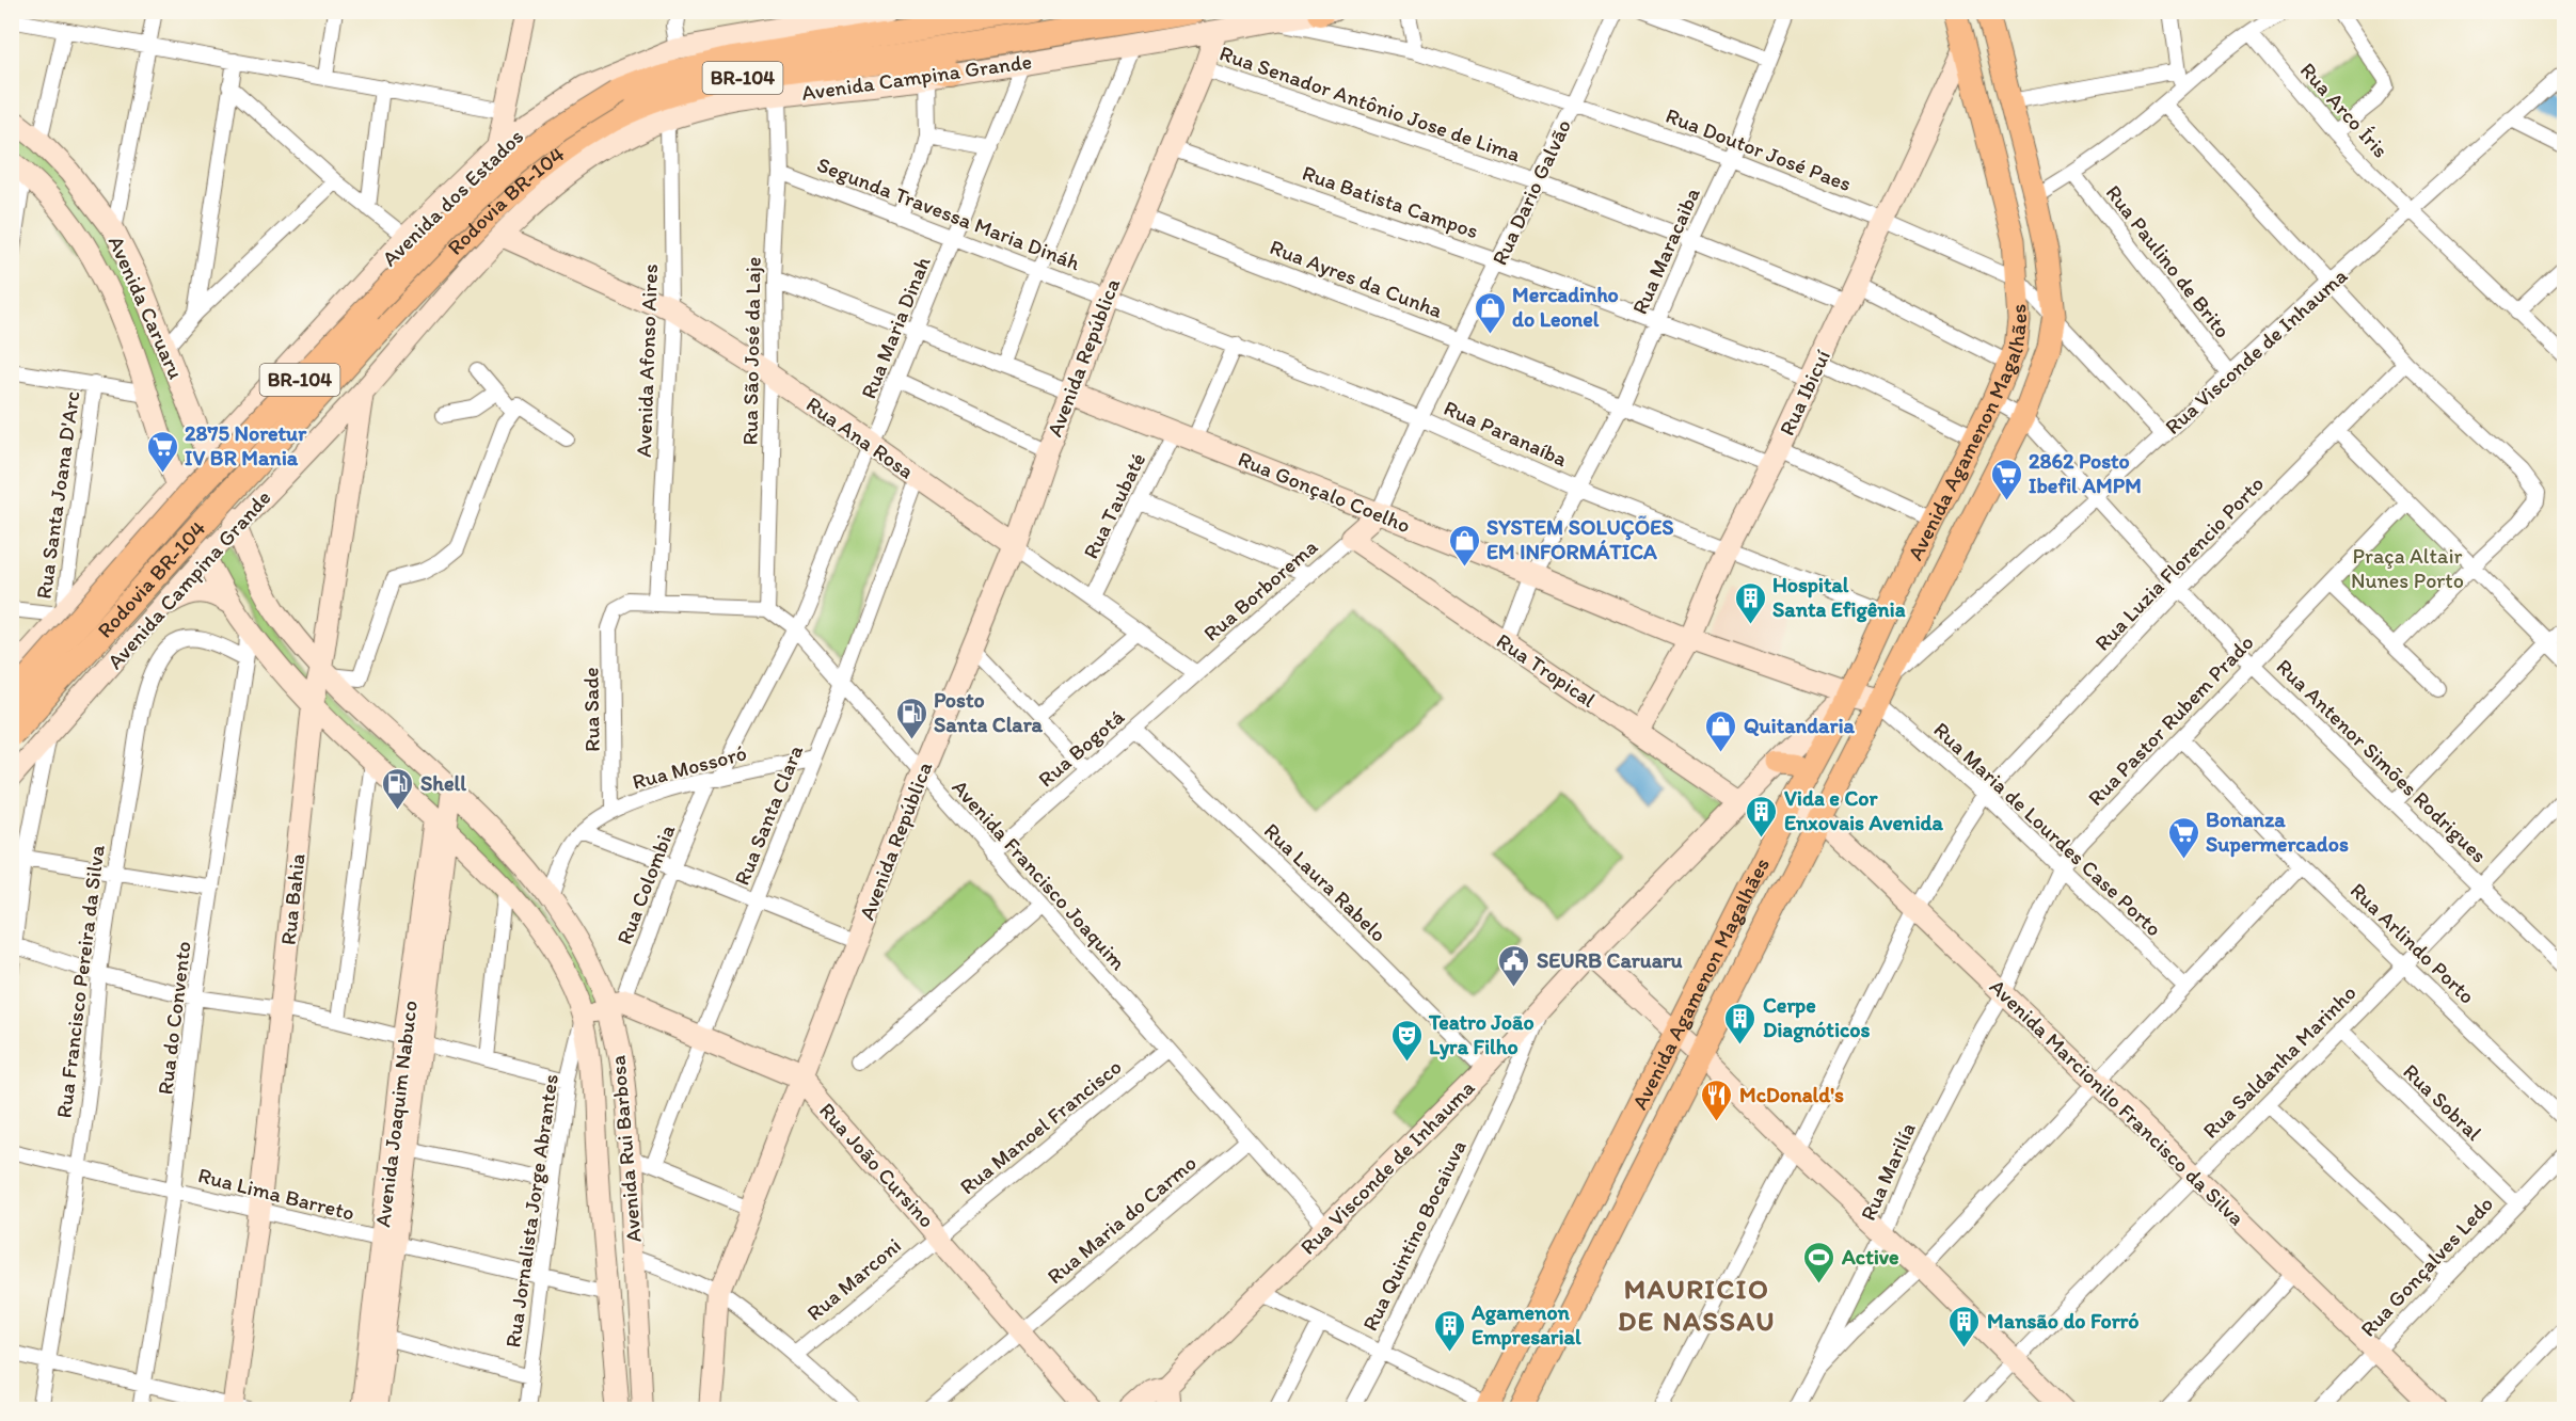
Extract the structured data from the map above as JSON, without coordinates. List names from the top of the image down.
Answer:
{
  "streets": {
    "highway": ["BR-104", "Rodovia BR-104"],
    "main road": ["Avenida Agamenon Magalhães"],
    "street": [
      "Avenida Campina Grande",
      "Rua Senador Antônio Jose de Lima",
      "Rua Arco Íris",
      "Rua Doutor José Paes",
      "Rua Dario Galvão",
      "Avenida dos Estados",
      "Rua Batista Campos",
      "Segunda Travessa Maria Dináh",
      "Rua Maracaiba",
      "Rua Paulino de Brito",
      "Rua Ayres da Cunha",
      "Avenida Caruaru",
      "Rua Maria Dinah",
      "Rua São José da Laje",
      "Rua Visconde de Inhauma",
      "Avenida República",
      "Avenida Afonso Aires",
      "Rua Ibicuí",
      "Rua Paranaíba",
      "Rua Ana Rosa",
      "Rua Gonçalo Coelho",
      "Rua Santa Joana D'Arc",
      "Rua Taubaté",
      "Rua Luzia Florencio Porto",
      "Rua Borborema",
      "Rua Tropical",
      "Rua Sade",
      "Rua Pastor Rubem Prado",
      "Rua Bogotá",
      "Rua Antenor Simões Rodrigues",
      "Rua Mossoró",
      "Rua Santa Clara",
      "Rua Maria de Lourdes Case Porto",
      "Avenida Francisco Joaquim",
      "Rua Laura Rabelo",
      "Rua Colombia",
      "Rua Bahia",
      "Rua Arlindo Porto",
      "Rua Francisco Pereira da Silva",
      "Rua do Convento",
      "Rua Saldanha Marinho",
      "Avenida Marcionilo Francisco da Silva",
      "Rua Sobral",
      "Avenida Joaquim Nabuco",
      "Rua Manoel Francisco",
      "Avenida Rui Barbosa",
      "Rua João Cursino",
      "Rua Marilía",
      "Rua Lima Barreto",
      "Rua Jornalista Jorge Abrantes",
      "Rua Maria do Carmo",
      "Rua Quintino Bocaiuva",
      "Rua Gonçalves Ledo",
      "Rua Marconi"
    ]
  },
  "crossings": [
    ["Avenida Campina Grande", "Rua Doutor José Paes"],
    ["Avenida Campina Grande", "Rua Maria Dinah"],
    ["Avenida Campina Grande", "Rua São José da Laje"],
    ["Avenida Campina Grande", "Avenida República"],
    ["Avenida Campina Grande", "Avenida Afonso Aires"],
    ["Avenida Campina Grande", "Rua Ana Rosa"],
    ["Avenida Campina Grande", "Rua Bahia"],
    ["Avenida Campina Grande", "Avenida Rui Barbosa"],
    ["Rua Senador Antônio Jose de Lima", "Rua Dario Galvão"],
    ["Rua Senador Antônio Jose de Lima", "Rua Maracaiba"],
    ["Rua Senador Antônio Jose de Lima", "Avenida República"],
    ["Rua Senador Antônio Jose de Lima", "Rua Ibicuí"],
    ["Rua Senador Antônio Jose de Lima", "Avenida Agamenon Magalhães"],
    ["Rua Arco Íris", "Rua Visconde de Inhauma"],
    ["Rua Doutor José Paes", "Rua Dario Galvão"],
    ["Rua Doutor José Paes", "Rua Maracaiba"],
    ["Rua Doutor José Paes", "Rua Visconde de Inhauma"],
    ["Rua Doutor José Paes", "Rua Ibicuí"],
    ["Rua Doutor José Paes", "Avenida Agamenon Magalhães"],
    ["Rua Dario Galvão", "Rua Batista Campos"],
    ["Rua Dario Galvão", "Rua Ayres da Cunha"],
    ["Rua Dario Galvão", "Rua Paranaíba"],
    ["Rua Dario Galvão", "Rua Gonçalo Coelho"],
    ["Rua Dario Galvão", "Rua Borborema"],
    ["Rua Dario Galvão", "Rua Tropical"],
    ["Avenida dos Estados", "Avenida Caruaru"],
    ["Avenida dos Estados", "Rua Santa Joana D'Arc"],
    ["Avenida dos Estados", "Avenida Rui Barbosa"],
    ["Rua Batista Campos", "Rua Maracaiba"],
    ["Rua Batista Campos", "Avenida República"],
    ["Rua Batista Campos", "Rua Ibicuí"],
    ["Rua Batista Campos", "Avenida Agamenon Magalhães"],
    ["Segunda Travessa Maria Dináh", "Rua Maria Dinah"],
    ["Segunda Travessa Maria Dináh", "Rua São José da Laje"],
    ["Segunda Travessa Maria Dináh", "Avenida República"],
    ["Segunda Travessa Maria Dináh", "Rua Paranaíba"],
    ["Rua Maracaiba", "Rua Ayres da Cunha"],
    ["Rua Maracaiba", "Rua Paranaíba"],
    ["Rua Maracaiba", "Rua Gonçalo Coelho"],
    ["Rua Maracaiba", "Rua Tropical"],
    ["Rua Paulino de Brito", "Rua Visconde de Inhauma"],
    ["Rua Ayres da Cunha", "Avenida República"],
    ["Rua Ayres da Cunha", "Rua Ibicuí"],
    ["Rua Ayres da Cunha", "Avenida Agamenon Magalhães"],
    ["Avenida Caruaru", "Avenida Rui Barbosa"],
    ["Rua Maria Dinah", "Rua Ana Rosa"],
    ["Rua Maria Dinah", "Rua Gonçalo Coelho"],
    ["Rua Maria Dinah", "Rua Mossoró"],
    ["Rua Maria Dinah", "Avenida Francisco Joaquim"],
    ["Rua Maria Dinah", "Rua Colombia"],
    ["Rua São José da Laje", "Rua Ana Rosa"],
    ["Rua São José da Laje", "Rua Gonçalo Coelho"],
    ["Rua São José da Laje", "Avenida Francisco Joaquim"],
    ["Rua Visconde de Inhauma", "Avenida Agamenon Magalhães"],
    ["Rua Visconde de Inhauma", "Rua Gonçalo Coelho"],
    ["Rua Visconde de Inhauma", "Rua Tropical"],
    ["Rua Visconde de Inhauma", "Rua Antenor Simões Rodrigues"],
    ["Rua Visconde de Inhauma", "Avenida Francisco Joaquim"],
    ["Rua Visconde de Inhauma", "Rua Laura Rabelo"],
    ["Rua Visconde de Inhauma", "Rua Quintino Bocaiuva"],
    ["Avenida República", "Rua Paranaíba"],
    ["Avenida República", "Rua Ana Rosa"],
    ["Avenida República", "Rua Gonçalo Coelho"],
    ["Avenida República", "Avenida Francisco Joaquim"],
    ["Avenida República", "Rua João Cursino"],
    ["Avenida Afonso Aires", "Rua Ana Rosa"],
    ["Avenida Afonso Aires", "Rua Sade"],
    ["Rua Ibicuí", "Avenida Agamenon Magalhães"],
    ["Rua Ibicuí", "Rua Paranaíba"],
    ["Rua Ibicuí", "Rua Gonçalo Coelho"],
    ["Rua Ibicuí", "Rua Tropical"],
    ["Avenida Agamenon Magalhães", "Rua Paranaíba"],
    ["Avenida Agamenon Magalhães", "Rua Gonçalo Coelho"],
    ["Avenida Agamenon Magalhães", "Rua Antenor Simões Rodrigues"],
    ["Avenida Agamenon Magalhães", "Rua Maria de Lourdes Case Porto"],
    ["Avenida Agamenon Magalhães", "Avenida Marcionilo Francisco da Silva"],
    ["Rua Ana Rosa", "Rua Taubaté"],
    ["Rua Ana Rosa", "Rua Borborema"],
    ["Rua Ana Rosa", "Rua Bogotá"],
    ["Rua Ana Rosa", "Rua Santa Clara"],
    ["Rua Gonçalo Coelho", "Rua Taubaté"],
    ["Rua Gonçalo Coelho", "Rua Maria de Lourdes Case Porto"],
    ["Rua Luzia Florencio Porto", "Rua Antenor Simões Rodrigues"],
    ["Rua Luzia Florencio Porto", "Rua Maria de Lourdes Case Porto"],
    ["Rua Luzia Florencio Porto", "Avenida Marcionilo Francisco da Silva"],
    ["Rua Borborema", "Rua Tropical"],
    ["Rua Borborema", "Rua Bogotá"],
    ["Rua Sade", "Rua Mossoró"],
    ["Rua Pastor Rubem Prado", "Rua Antenor Simões Rodrigues"],
    ["Rua Pastor Rubem Prado", "Rua Maria de Lourdes Case Porto"],
    ["Rua Pastor Rubem Prado", "Rua Arlindo Porto"],
    ["Rua Pastor Rubem Prado", "Avenida Marcionilo Francisco da Silva"],
    ["Rua Pastor Rubem Prado", "Rua Marilía"],
    ["Rua Bogotá", "Avenida Francisco Joaquim"],
    ["Rua Bogotá", "Rua Laura Rabelo"],
    ["Rua Antenor Simões Rodrigues", "Rua Saldanha Marinho"],
    ["Rua Mossoró", "Rua Santa Clara"],
    ["Rua Mossoró", "Rua Colombia"],
    ["Rua Santa Clara", "Avenida Francisco Joaquim"],
    ["Rua Santa Clara", "Rua João Cursino"],
    ["Avenida Francisco Joaquim", "Rua Manoel Francisco"],
    ["Avenida Francisco Joaquim", "Rua Maria do Carmo"],
    ["Rua Colombia", "Avenida Rui Barbosa"],
    ["Rua Colombia", "Rua João Cursino"],
    ["Rua Bahia", "Avenida Rui Barbosa"],
    ["Rua Bahia", "Rua Lima Barreto"],
    ["Rua Arlindo Porto", "Rua Saldanha Marinho"],
    ["Rua Francisco Pereira da Silva", "Rua do Convento"],
    ["Rua Francisco Pereira da Silva", "Rua Lima Barreto"],
    ["Rua do Convento", "Avenida Rui Barbosa"],
    ["Rua do Convento", "Rua Lima Barreto"],
    ["Rua Saldanha Marinho", "Avenida Marcionilo Francisco da Silva"],
    ["Rua Saldanha Marinho", "Rua Sobral"],
    ["Avenida Marcionilo Francisco da Silva", "Rua Marilía"],
    ["Avenida Marcionilo Francisco da Silva", "Rua Gonçalves Ledo"],
    ["Rua Sobral", "Rua Gonçalves Ledo"],
    ["Avenida Joaquim Nabuco", "Avenida Rui Barbosa"],
    ["Avenida Joaquim Nabuco", "Rua Lima Barreto"],
    ["Rua Manoel Francisco", "Rua João Cursino"],
    ["Rua Manoel Francisco", "Rua Marconi"],
    ["Avenida Rui Barbosa", "Rua João Cursino"],
    ["Avenida Rui Barbosa", "Rua Lima Barreto"],
    ["Avenida Rui Barbosa", "Rua Jornalista Jorge Abrantes"],
    ["Rua João Cursino", "Rua Maria do Carmo"],
    ["Rua João Cursino", "Rua Marconi"],
    ["Rua Lima Barreto", "Rua Jornalista Jorge Abrantes"]
  ],
  "districts": ["MAURICIO DE NASSAU"],
  "parks": ["Praça Altair Nunes Porto"],
  "places": {
    "shop": ["Mercadinho do Leonel", "SYSTEM SOLUÇÕES EM INFORMÁTICA", "Quitandaria"],
    "supermarket": ["2875 Noretur IV BR Mania", "2862 Posto Ibefil AMPM", "Bonanza Supermercados"],
    "building": [
      "Hospital Santa Efigênia",
      "Vida e Cor Enxovais Avenida",
      "Cerpe Diagnóticos",
      "Mansão do Forró",
      "Agamenon Empresarial"
    ],
    "fuel station": ["Posto Santa Clara", "Shell"],
    "public building": ["SEURB Caruaru"],
    "theatre": ["Teatro João Lyra Filho"],
    "restaurant": ["McDonald's"],
    "sports": ["Active"]
  }
}
